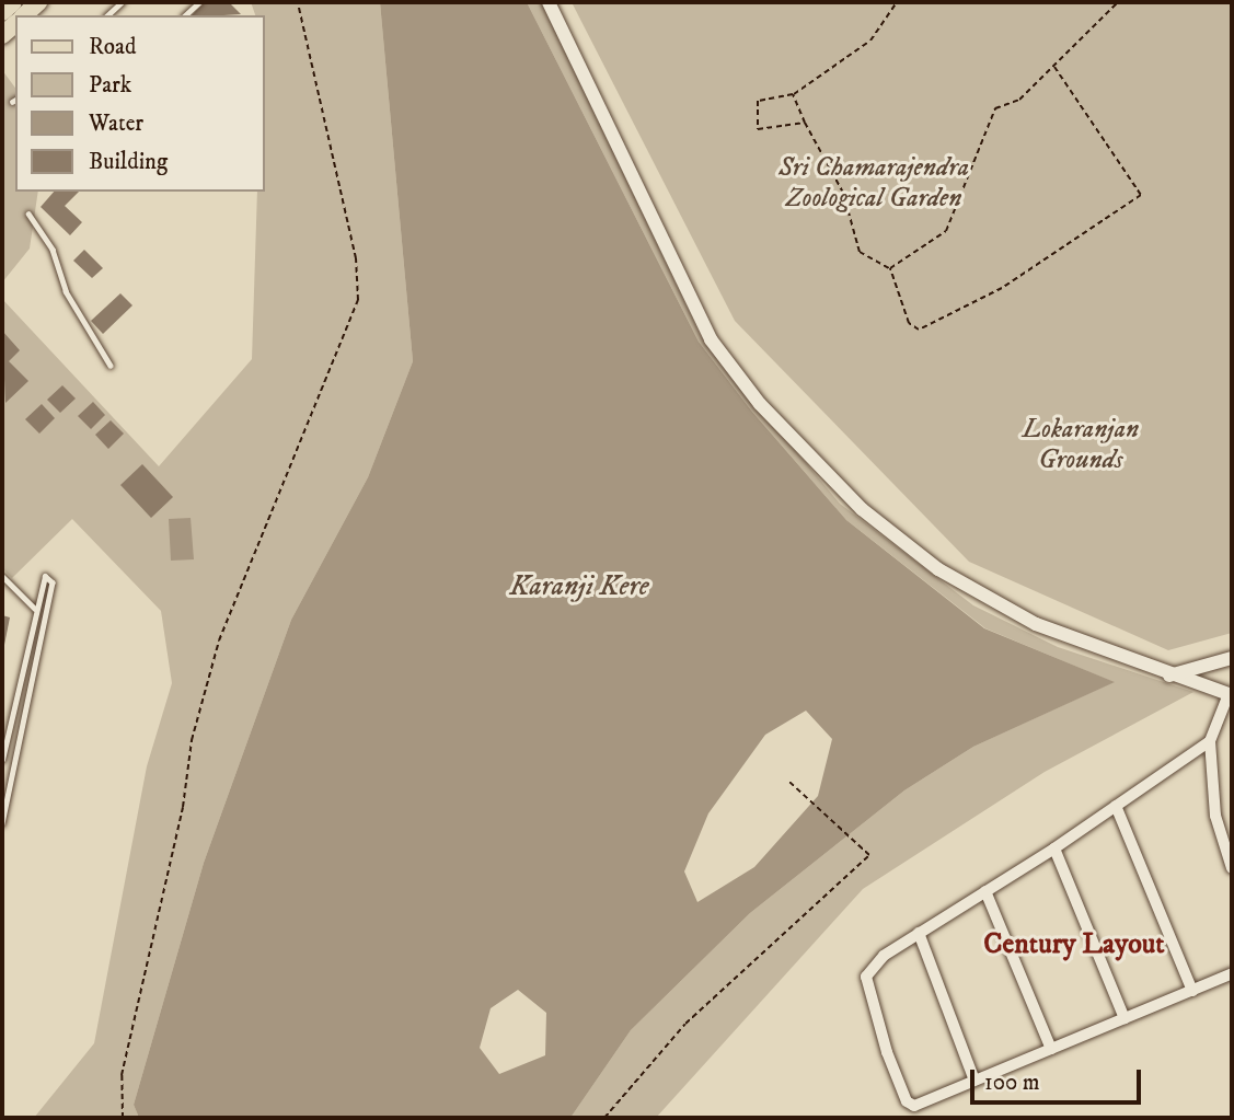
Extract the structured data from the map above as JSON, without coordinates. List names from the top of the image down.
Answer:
{
  "districts": ["Century Layout"],
  "water": ["Karanji Kere"],
  "parks": ["Sri Chamarajendra Zoological Garden", "Lokaranjan Grounds"],
  "legend": [
    "Road",
    "Park",
    "Water",
    "Building"
  ],
  "scale_bar": "100 m"
}
